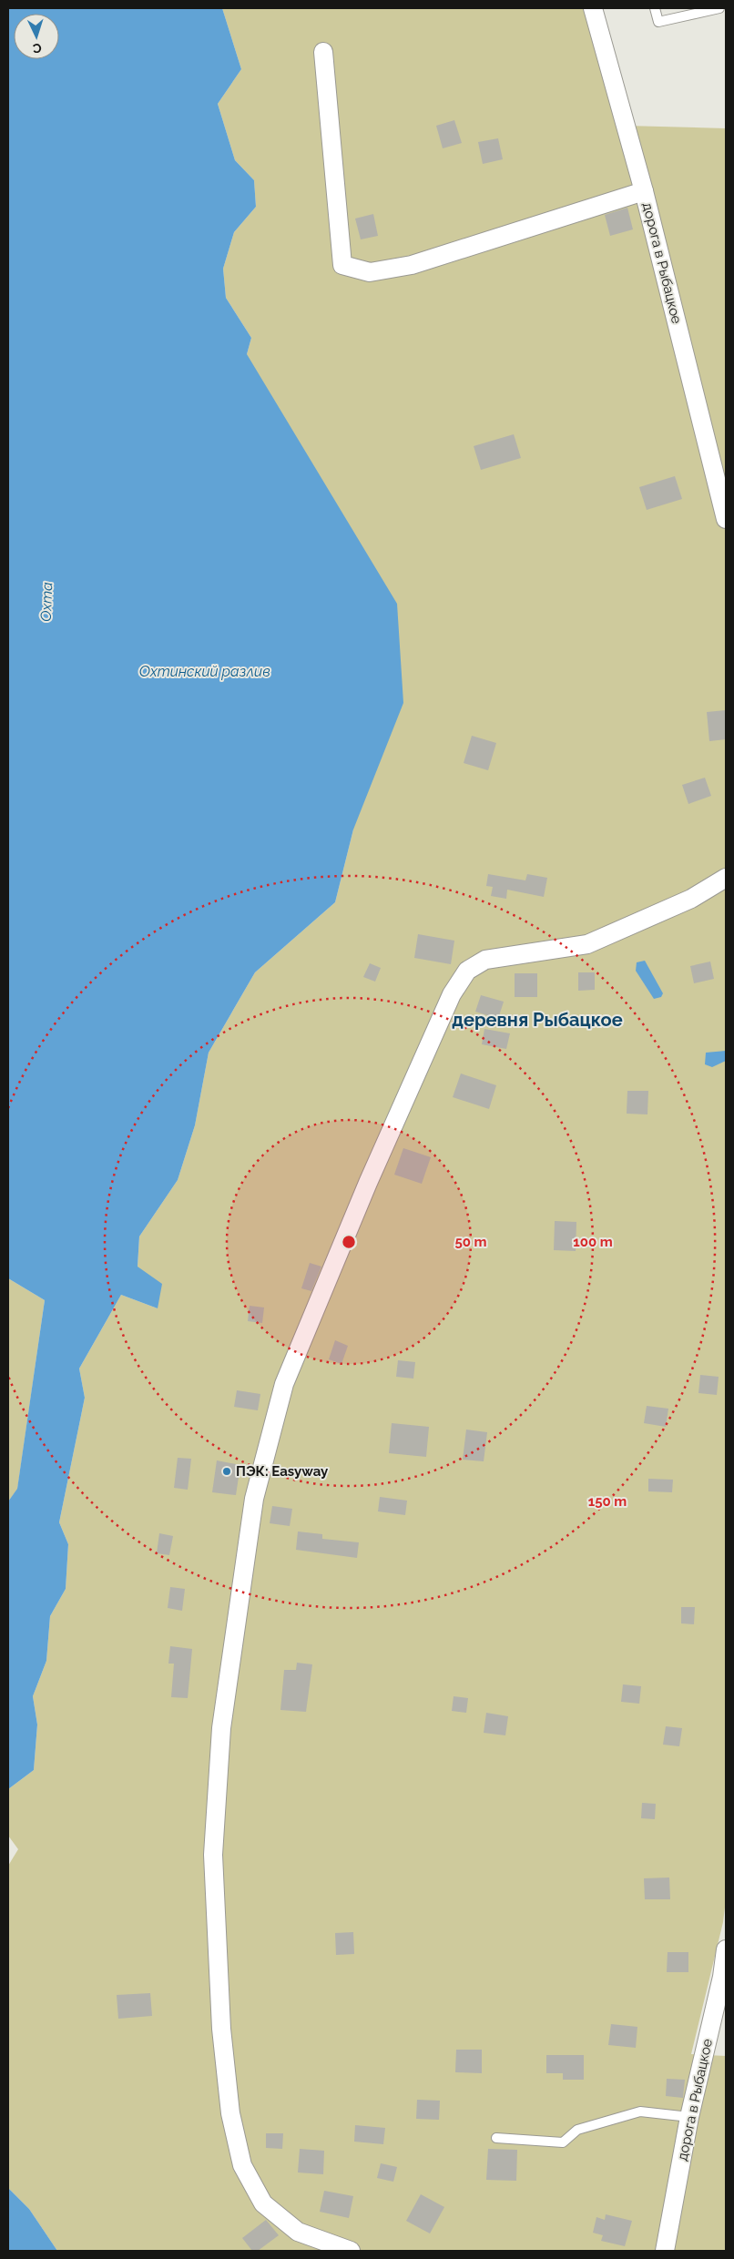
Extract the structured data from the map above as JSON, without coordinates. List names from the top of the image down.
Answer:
{
  "streets": {
    "street": ["дорога в Рыбацкое"]
  },
  "districts": ["деревня Рыбацкое"],
  "water": ["Охта", "Охтинский разлив"],
  "places": ["ПЭК: Easyway"],
  "north": "bottom",
  "rings": ["50 m", "100 m", "150 m"]
}
